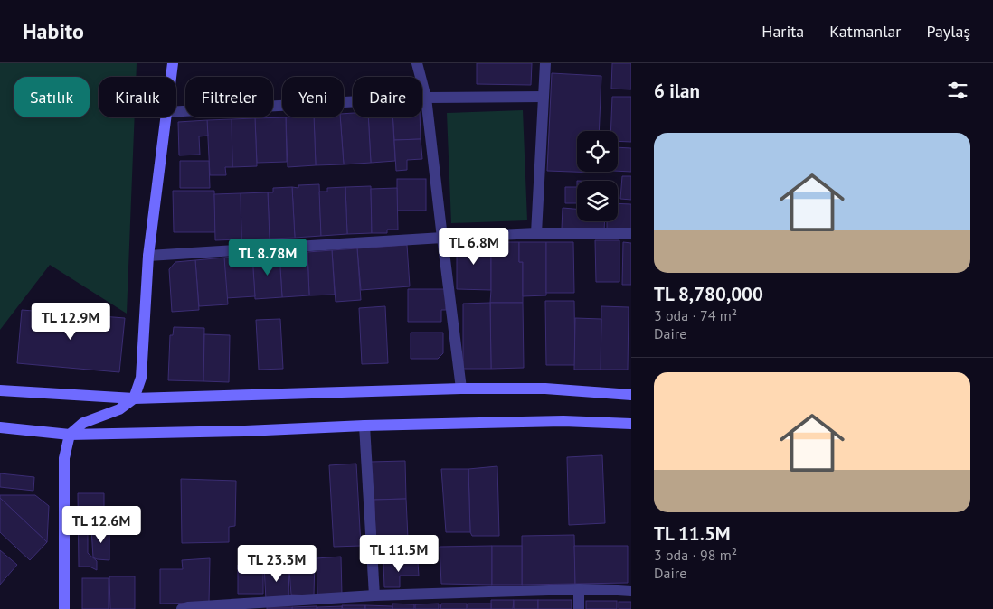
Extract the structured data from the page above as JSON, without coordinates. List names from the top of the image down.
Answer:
{
  "page": {
    "header": "Habito",
    "nav": ["Harita", "Katmanlar", "Paylaş"],
    "heading": "6 ilan",
    "chip": [
      "Satılık",
      "Kiralık",
      "Filtreler",
      "Yeni",
      "Daire"
    ],
    "list": [
      {
        "name": "TL 8,780,000",
        "note": "3 oda · 74 m² · Daire"
      },
      {
        "name": "TL 11.5M",
        "note": "3 oda · 98 m² · Daire"
      }
    ],
    "price": [
      "TL 6.8M",
      "TL 8.78M",
      "TL 12.9M",
      "TL 12.6M",
      "TL 11.5M",
      "TL 23.3M"
    ]
  }
}
